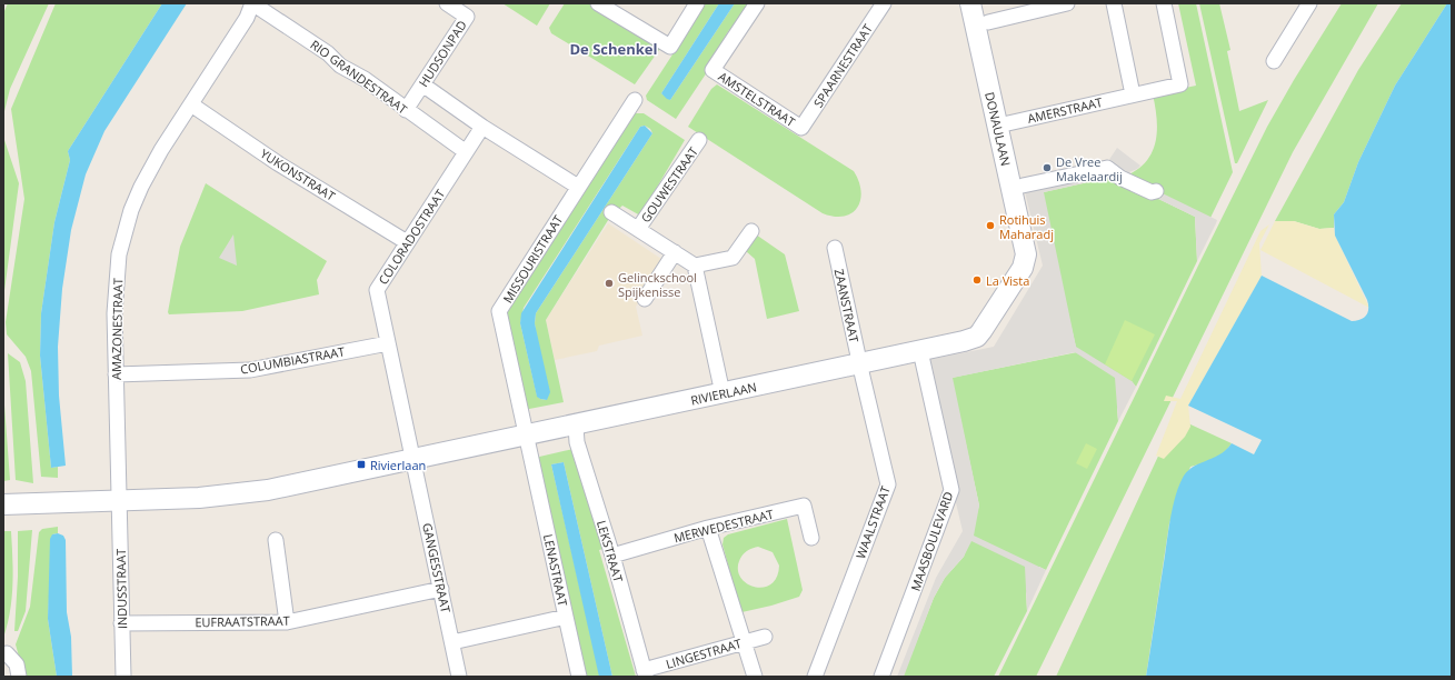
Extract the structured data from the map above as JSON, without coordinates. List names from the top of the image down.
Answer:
{
  "streets": {
    "street": [
      "HUDSONPAD",
      "SPAARNESTRAAT",
      "RIO GRANDESTRAAT",
      "AMSTELSTRAAT",
      "AMERSTRAAT",
      "DONAULAAN",
      "YUKONSTRAAT",
      "GOUWESTRAAT",
      "COLORADOSTRAAT",
      "MISSOURISTRAAT",
      "ZAANSTRAAT",
      "AMAZONESTRAAT",
      "COLUMBIASTRAAT",
      "RIVIERLAAN",
      "WAALSTRAAT",
      "MERWEDESTRAAT",
      "MAASBOULEVARD",
      "LEKSTRAAT",
      "GANGESSTRAAT",
      "LENASTRAAT",
      "INDUSSTRAAT",
      "EUFRAATSTRAAT",
      "LINGESTRAAT"
    ]
  },
  "crossings": [
    ["HUDSONPAD", "RIO GRANDESTRAAT"],
    ["SPAARNESTRAAT", "AMSTELSTRAAT"],
    ["RIO GRANDESTRAAT", "COLORADOSTRAAT"],
    ["RIO GRANDESTRAAT", "AMAZONESTRAAT"],
    ["AMERSTRAAT", "DONAULAAN"],
    ["DONAULAAN", "RIVIERLAAN"],
    ["YUKONSTRAAT", "COLORADOSTRAAT"],
    ["YUKONSTRAAT", "AMAZONESTRAAT"],
    ["COLORADOSTRAAT", "COLUMBIASTRAAT"],
    ["COLORADOSTRAAT", "RIVIERLAAN"],
    ["COLORADOSTRAAT", "GANGESSTRAAT"],
    ["MISSOURISTRAAT", "RIVIERLAAN"],
    ["MISSOURISTRAAT", "LENASTRAAT"],
    ["ZAANSTRAAT", "RIVIERLAAN"],
    ["ZAANSTRAAT", "WAALSTRAAT"],
    ["AMAZONESTRAAT", "COLUMBIASTRAAT"],
    ["AMAZONESTRAAT", "RIVIERLAAN"],
    ["AMAZONESTRAAT", "INDUSSTRAAT"],
    ["RIVIERLAAN", "WAALSTRAAT"],
    ["RIVIERLAAN", "MAASBOULEVARD"],
    ["RIVIERLAAN", "LEKSTRAAT"],
    ["RIVIERLAAN", "GANGESSTRAAT"],
    ["RIVIERLAAN", "LENASTRAAT"],
    ["RIVIERLAAN", "INDUSSTRAAT"],
    ["MERWEDESTRAAT", "LEKSTRAAT"],
    ["LEKSTRAAT", "LINGESTRAAT"],
    ["GANGESSTRAAT", "LENASTRAAT"],
    ["GANGESSTRAAT", "EUFRAATSTRAAT"],
    ["INDUSSTRAAT", "EUFRAATSTRAAT"]
  ],
  "districts": ["De Schenkel"],
  "places": {
    "other": [
      "De Vree Makelaardij",
      "Rotihuis Maharadj",
      "La Vista",
      "Gelinckschool Spijkenisse"
    ],
    "transit": ["Rivierlaan"]
  }
}
